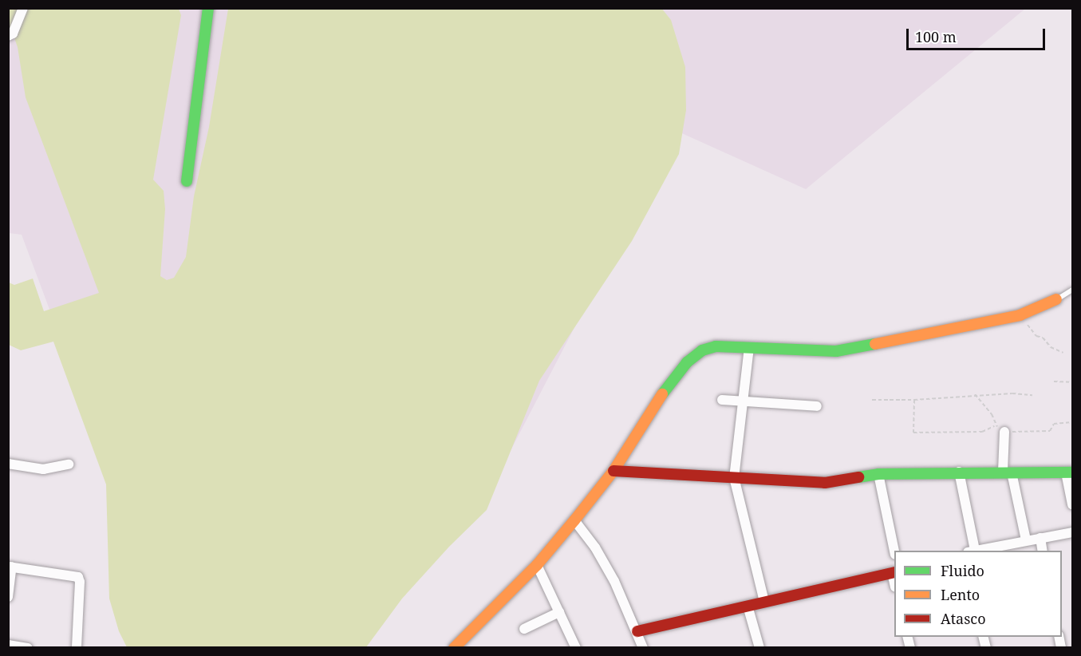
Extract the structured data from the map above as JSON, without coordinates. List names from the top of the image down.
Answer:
{
  "legend": ["Fluido", "Lento", "Atasco"],
  "scale_bar": "100 m"
}
